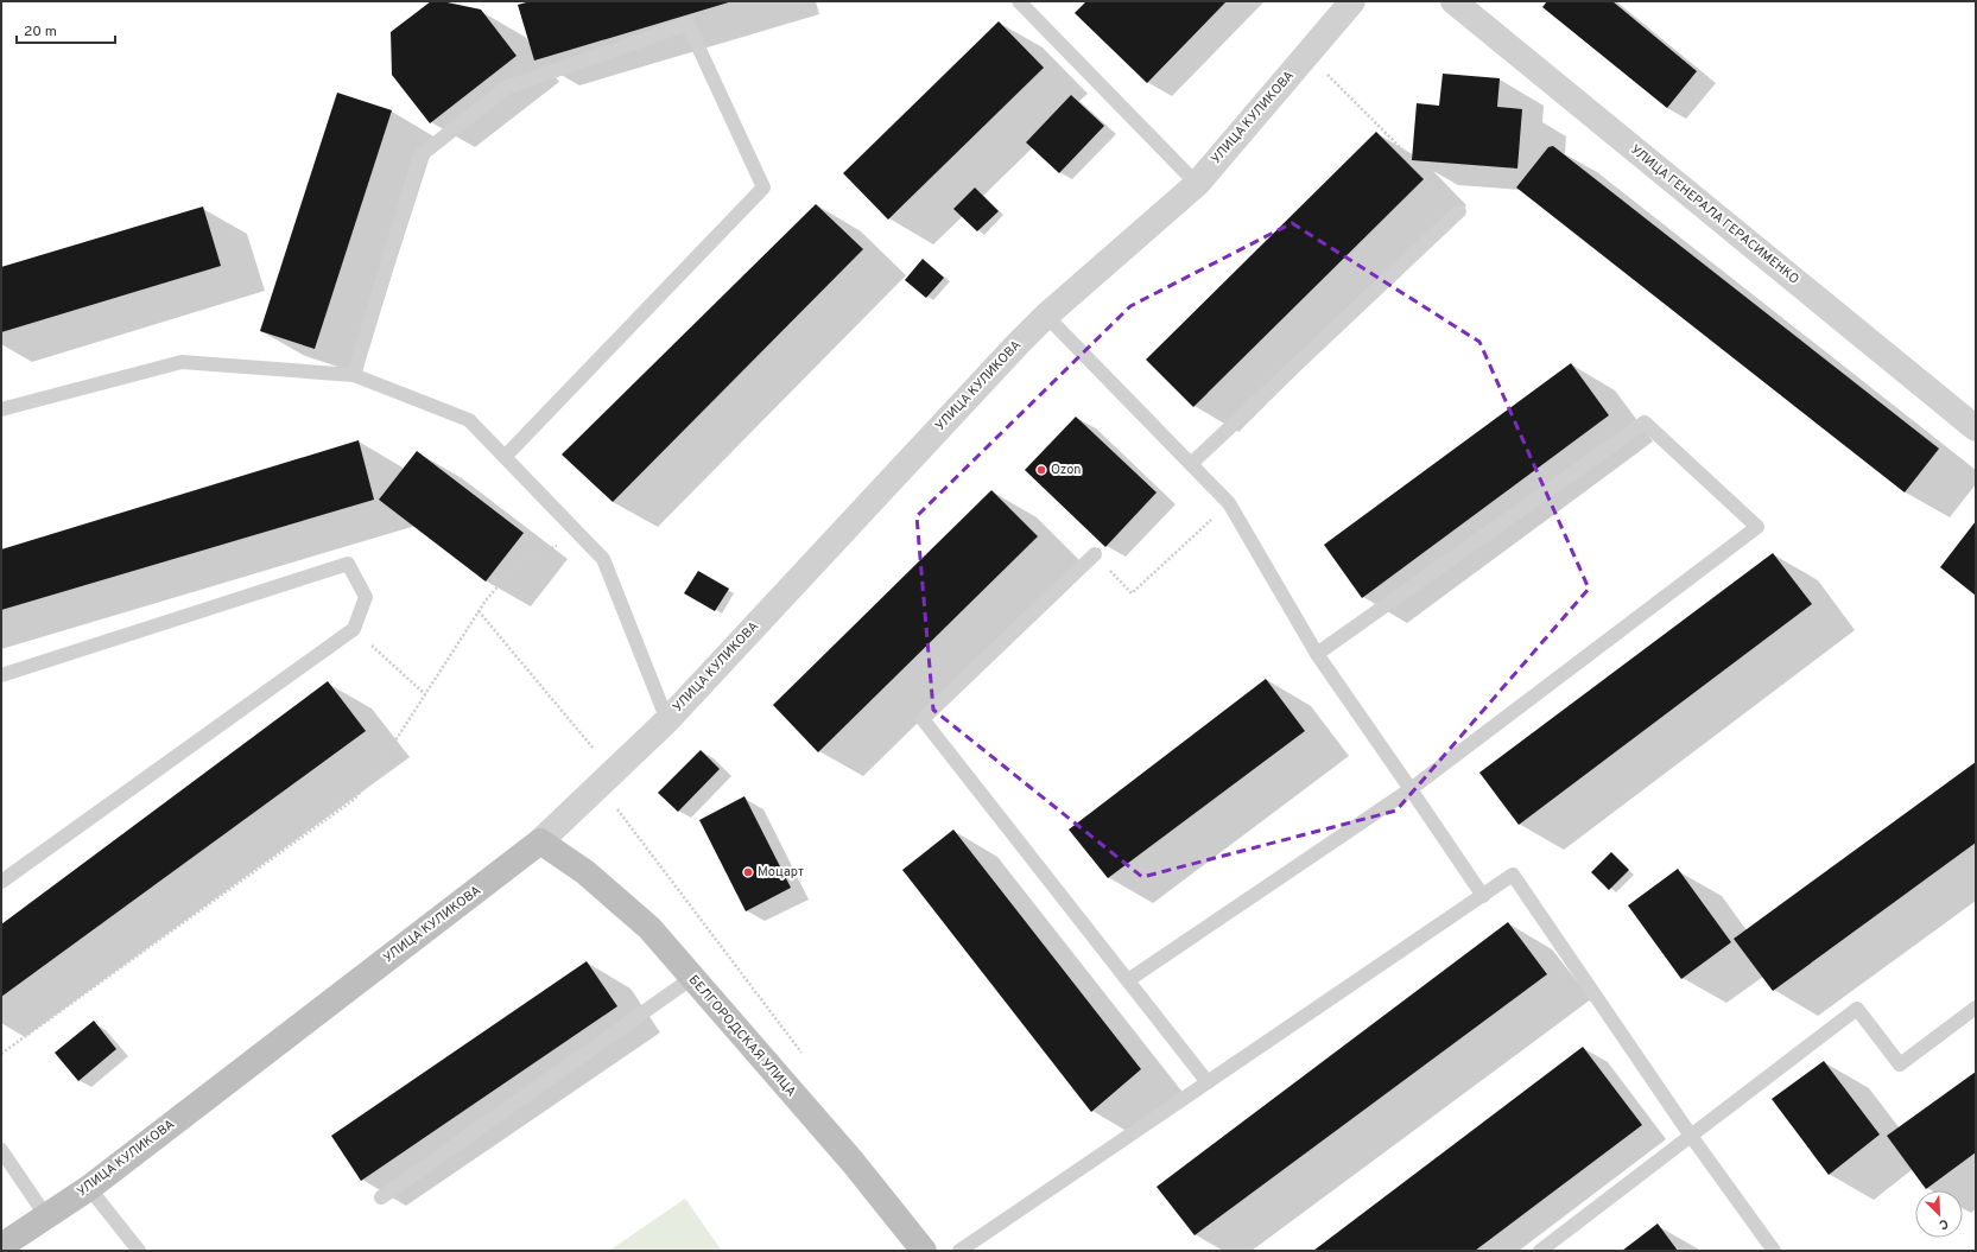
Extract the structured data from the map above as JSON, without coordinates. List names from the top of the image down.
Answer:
{
  "streets": {
    "main road": ["УЛИЦА КУЛИКОВА", "БЕЛГОРОДСКАЯ УЛИЦА"],
    "street": ["УЛИЦА ГЕНЕРАЛА ГЕРАСИМЕНКО"]
  },
  "crossings": [
    ["УЛИЦА КУЛИКОВА", "БЕЛГОРОДСКАЯ УЛИЦА"]
  ],
  "places": ["Ozon", "Моцарт"],
  "scale_bar": "20 m",
  "north": "bottom right"
}
